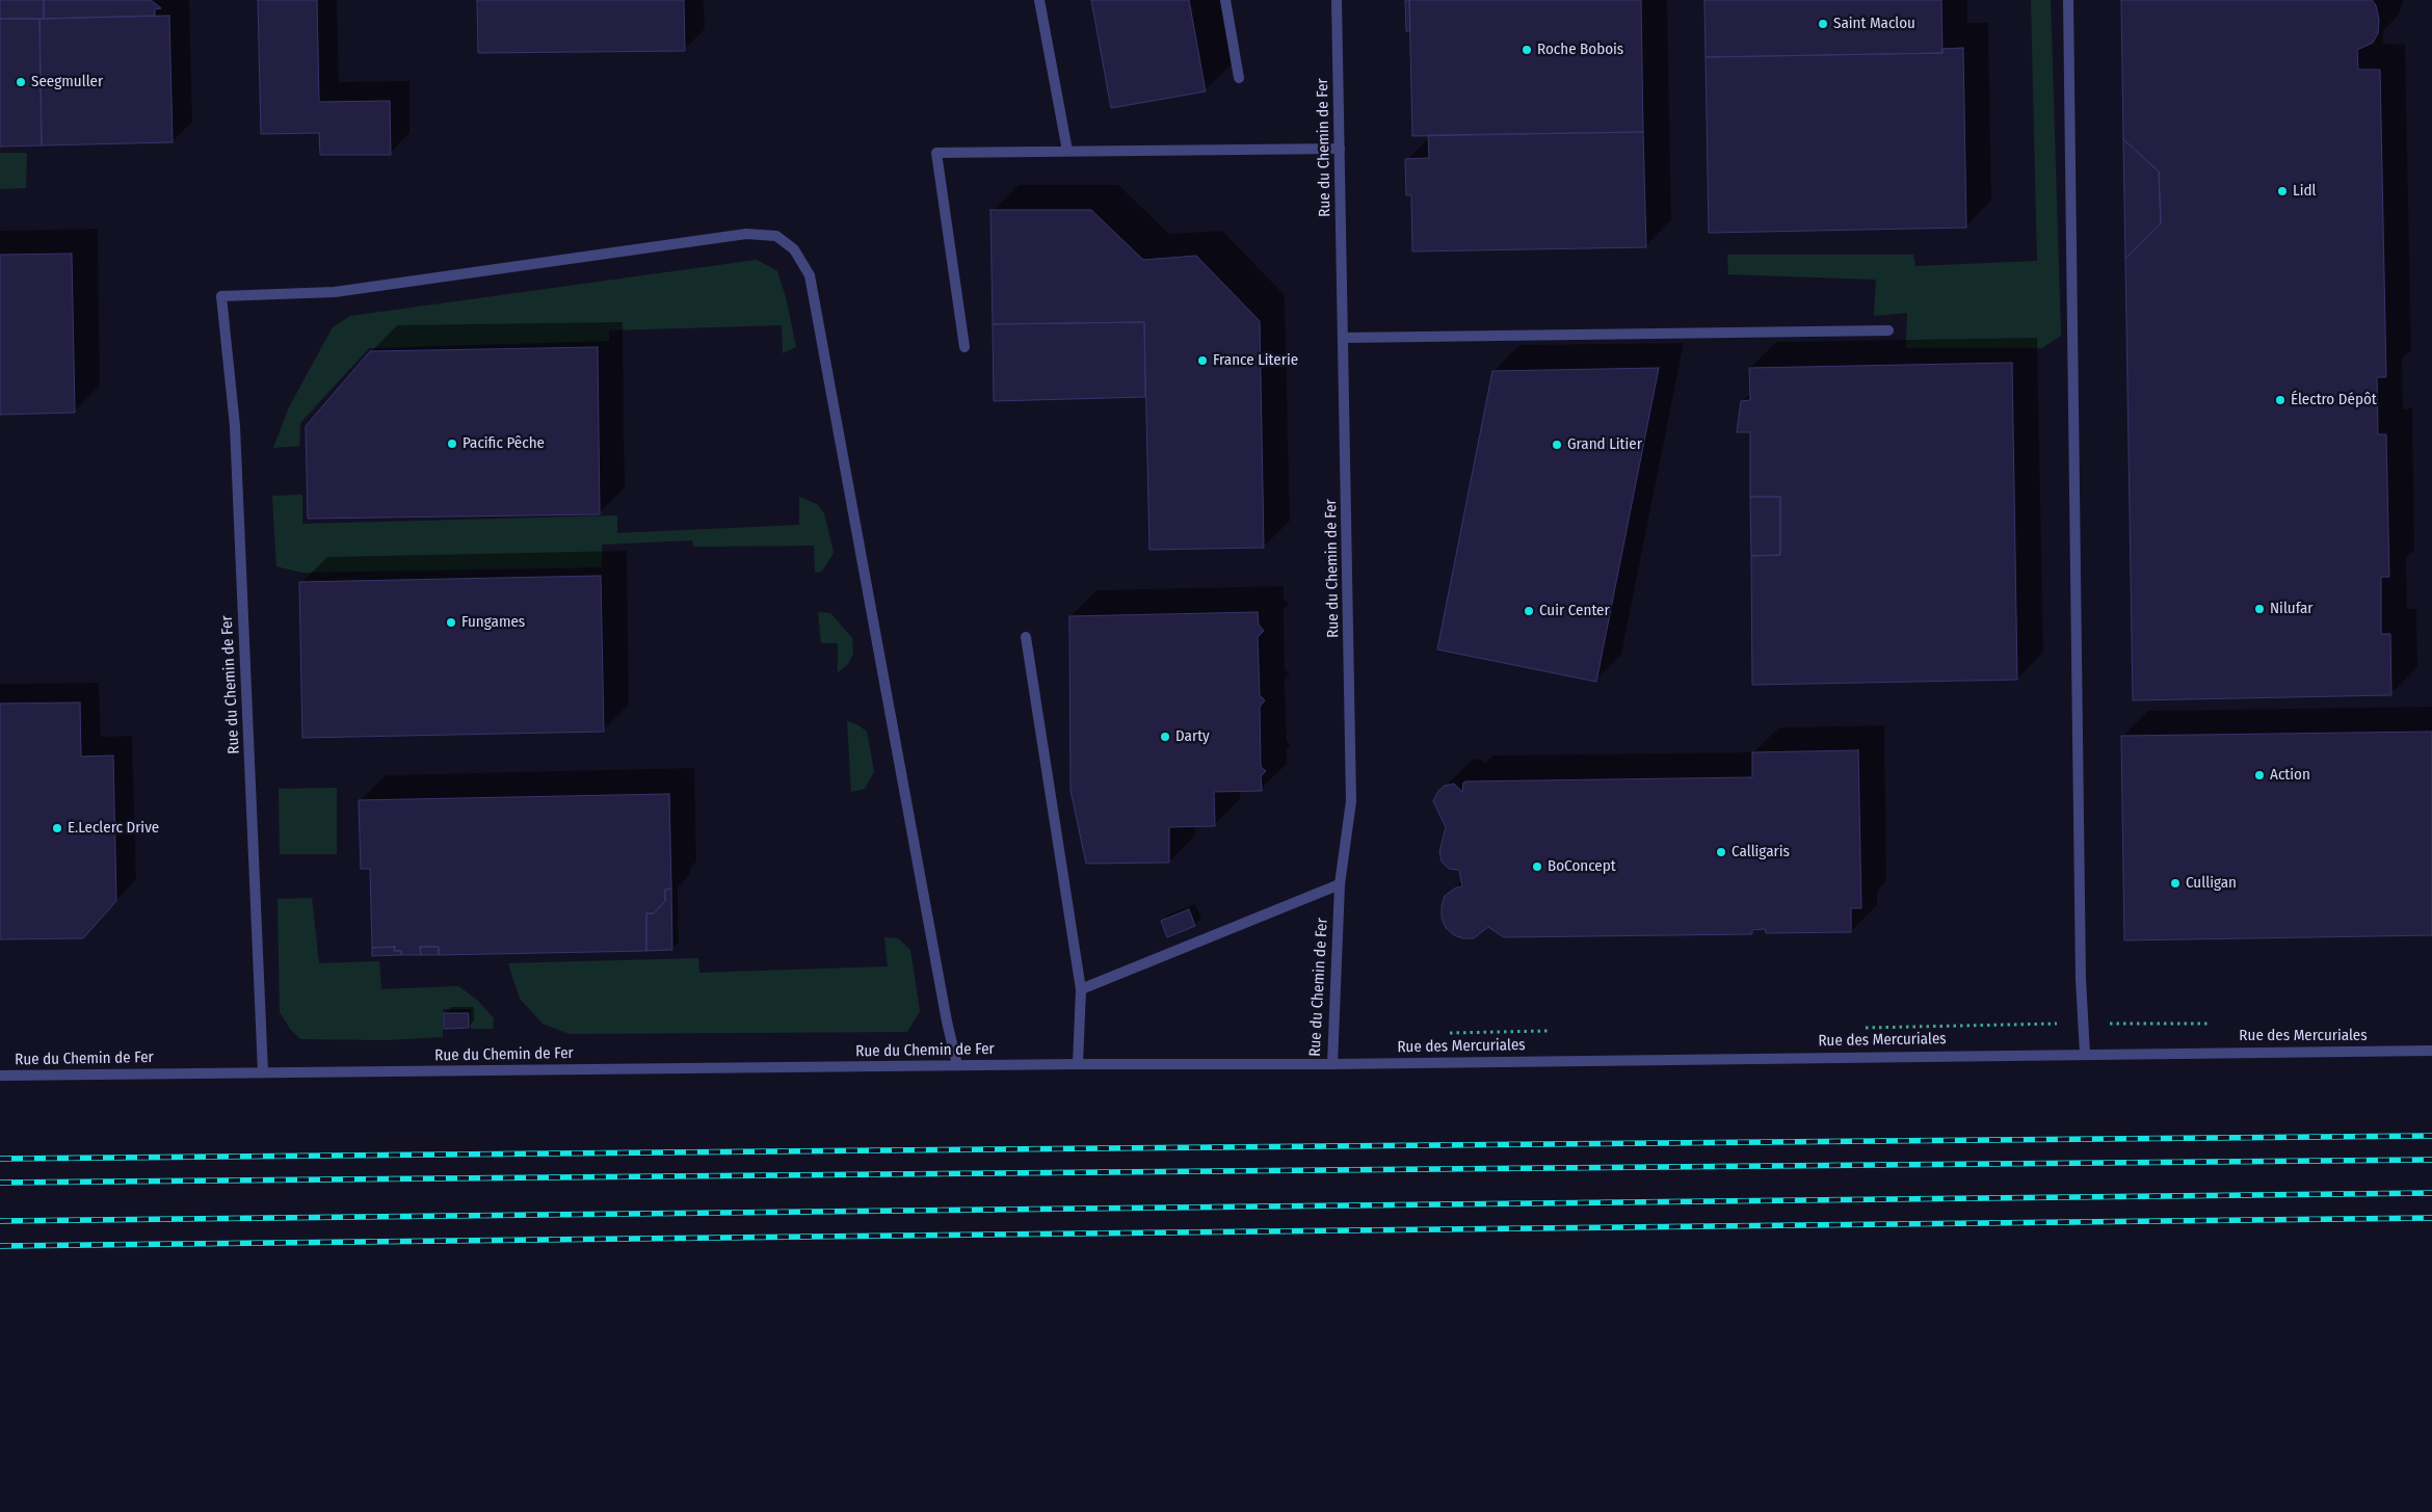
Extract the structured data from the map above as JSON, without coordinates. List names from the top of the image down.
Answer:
{
  "streets": {
    "street": ["Rue du Chemin de Fer", "Rue des Mercuriales"]
  },
  "crossings": [
    ["Rue du Chemin de Fer", "Rue des Mercuriales"]
  ],
  "places": [
    "Saint Maclou",
    "Roche Bobois",
    "Seegmuller",
    "Lidl",
    "France Literie",
    "Électro Dépôt",
    "Pacific Pêche",
    "Grand Litier",
    "Nilufar",
    "Cuir Center",
    "Fungames",
    "Darty",
    "Action",
    "E.Leclerc Drive",
    "Calligaris",
    "BoConcept",
    "Culligan"
  ]
}
